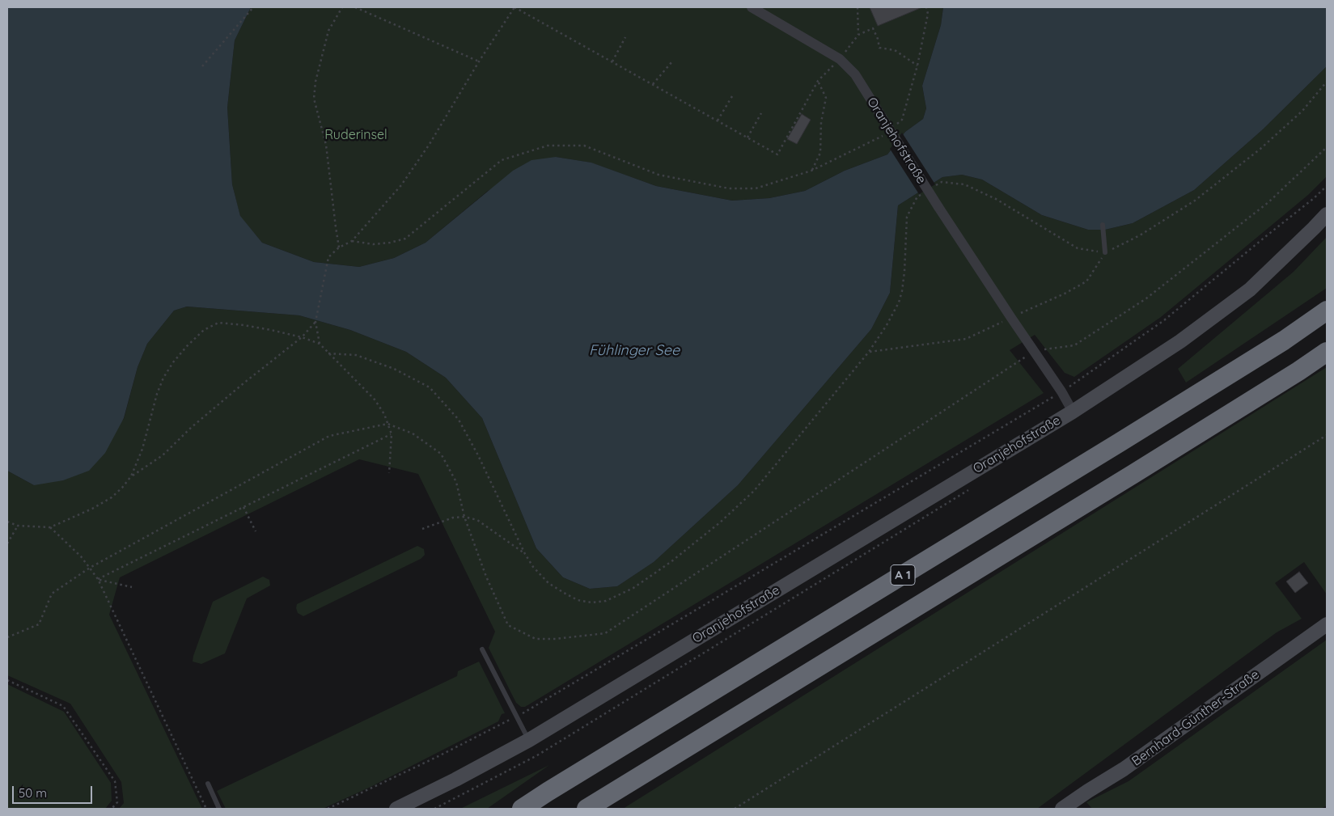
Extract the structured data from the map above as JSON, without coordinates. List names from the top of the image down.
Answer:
{
  "streets": {
    "highway": ["A 1"],
    "street": ["Oranjehofstraße", "Bernhard-Günther-Straße"]
  },
  "water": ["Fühlinger See"],
  "parks": ["Ruderinsel"],
  "scale_bar": "50 m"
}
